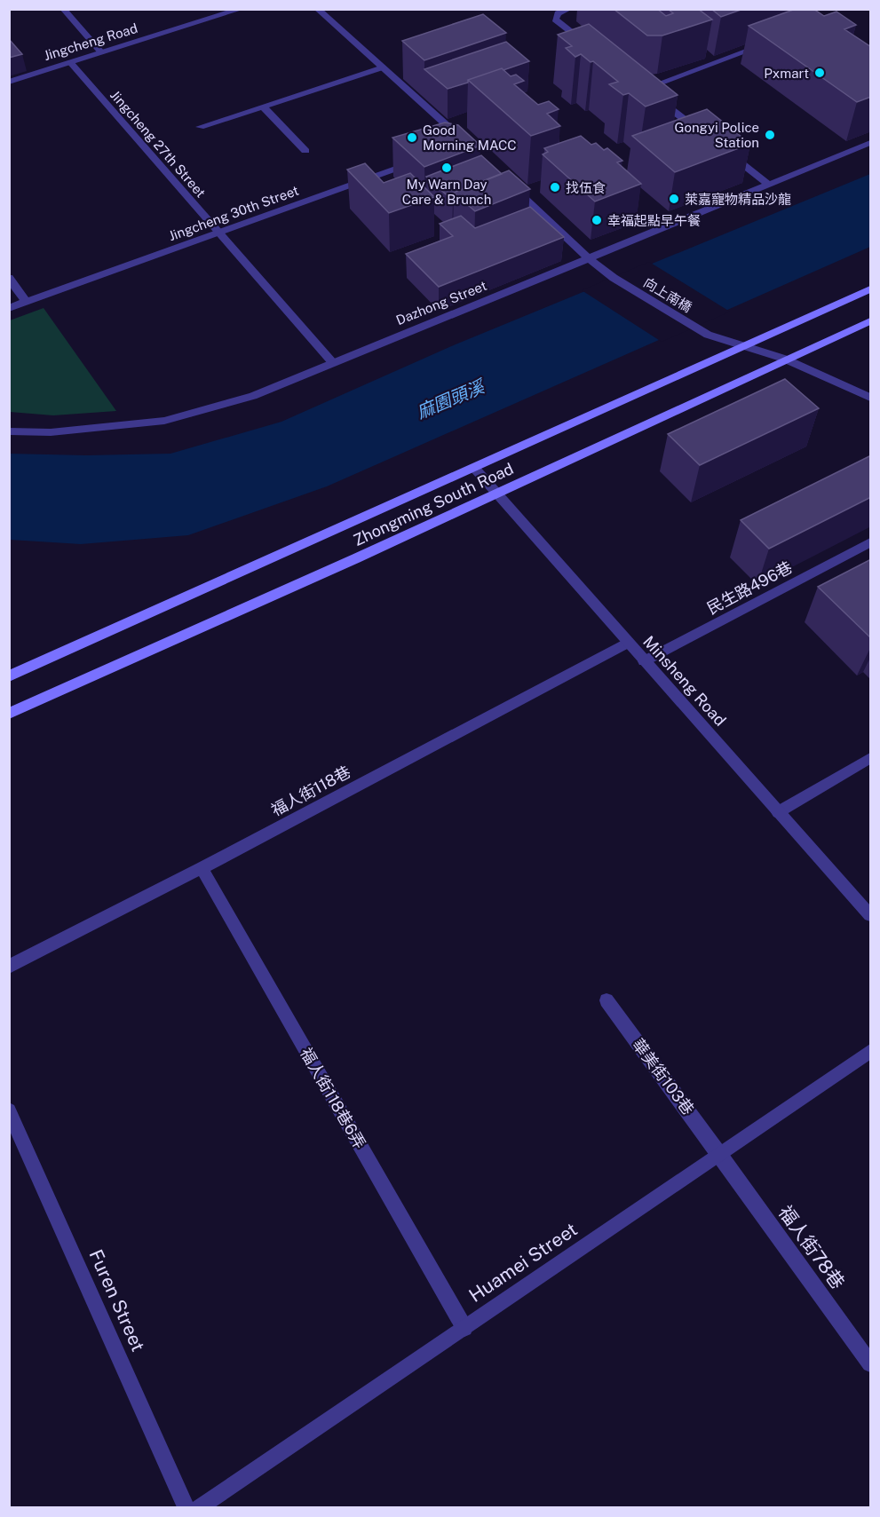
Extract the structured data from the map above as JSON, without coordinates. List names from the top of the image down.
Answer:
{
  "streets": {
    "main road": ["Zhongming South Road"],
    "street": [
      "Jingcheng Road",
      "Jingcheng 27th Street",
      "Jingcheng 30th Street",
      "向上南橋",
      "Dazhong Street",
      "民生路496巷",
      "Minsheng Road",
      "福人街118巷",
      "華美街103巷",
      "福人街118巷6弄",
      "福人街78巷",
      "Huamei Street",
      "Furen Street"
    ]
  },
  "crossings": [
    ["Jingcheng Road", "Jingcheng 27th Street"],
    ["Jingcheng 27th Street", "Jingcheng 30th Street"],
    ["Jingcheng 27th Street", "Dazhong Street"],
    ["向上南橋", "Dazhong Street"],
    ["向上南橋", "Zhongming South Road"],
    ["Zhongming South Road", "Minsheng Road"],
    ["民生路496巷", "Minsheng Road"],
    ["Minsheng Road", "福人街118巷"],
    ["福人街118巷", "福人街118巷6弄"],
    ["華美街103巷", "福人街78巷"],
    ["華美街103巷", "Huamei Street"],
    ["福人街118巷6弄", "Huamei Street"],
    ["福人街78巷", "Huamei Street"]
  ],
  "water": ["麻園頭溪"],
  "places": [
    "Pxmart",
    "Gongyi Police Station",
    "Good Morning MACC",
    "My Warn Day Care & Brunch",
    "找伍食",
    "萊嘉寵物精品沙龍",
    "幸福起點早午餐"
  ]
}
